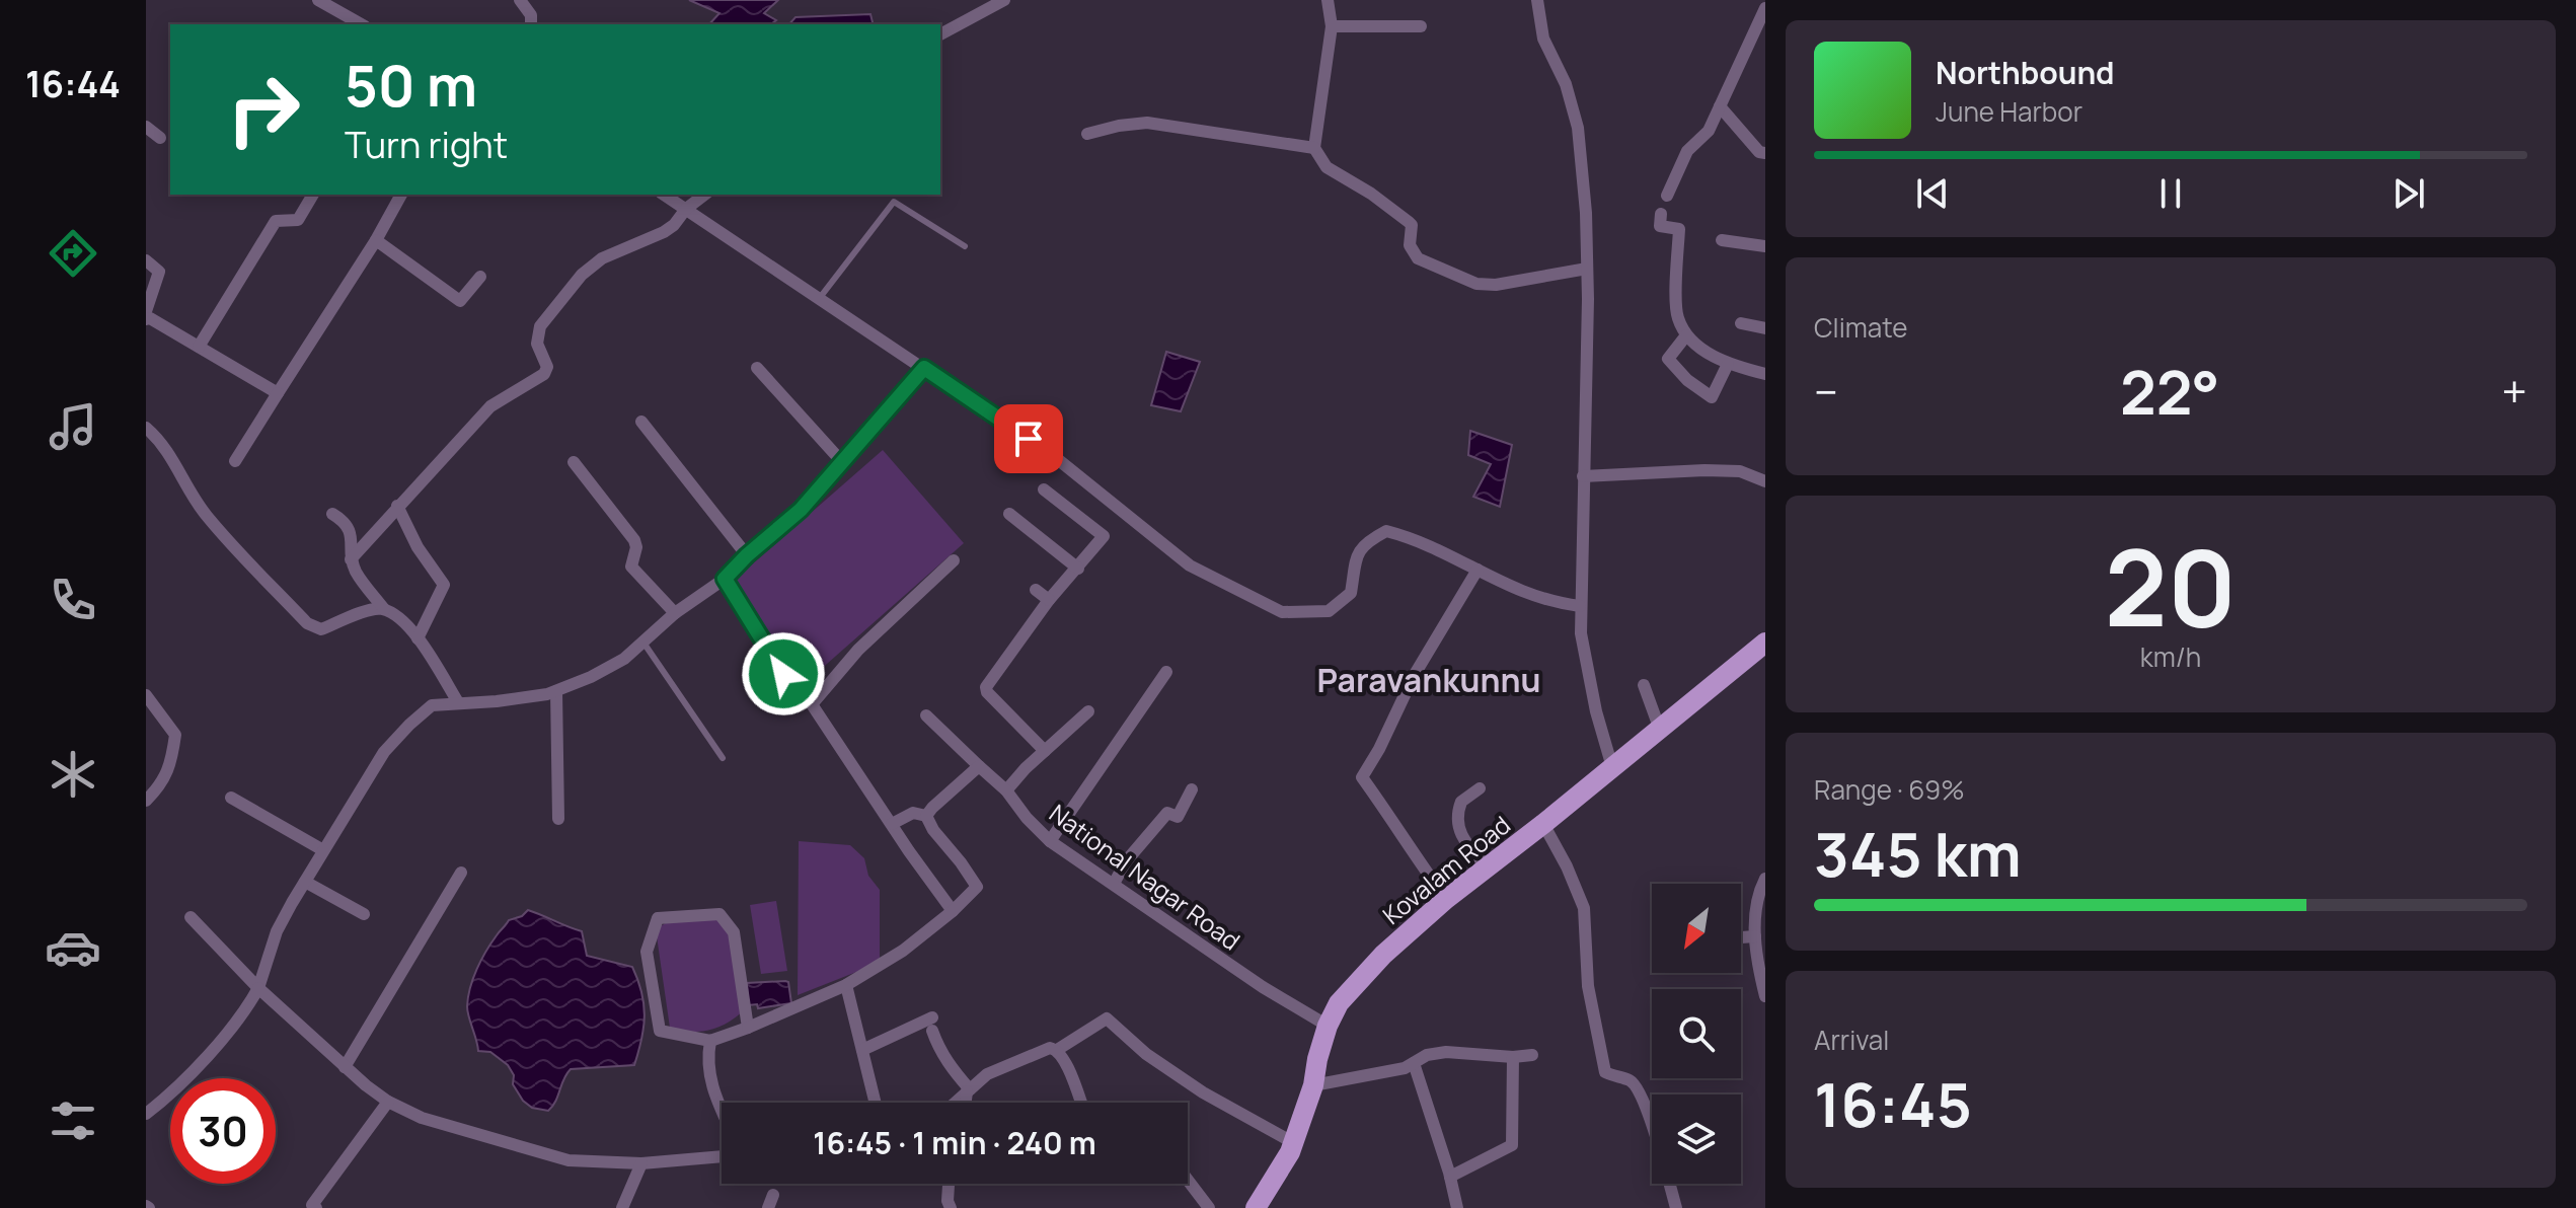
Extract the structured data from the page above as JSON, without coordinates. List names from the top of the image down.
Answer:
{
  "streets": {
    "main road": ["Kovalam Road"],
    "street": ["National Nagar Road"]
  },
  "crossings": [
    ["Kovalam Road", "National Nagar Road"]
  ],
  "districts": ["Paravankunnu"],
  "north": "bottom left",
  "page": {
    "tabs": "16:44",
    "turn": ["50 m", "Turn right"],
    "song": ["Northbound", "June Harbor"],
    "tile": [
      "Climate",
      ["20", "km/h"],
      ["Range · 69%", "345 km"],
      ["Arrival", "16:45"]
    ],
    "heat": ["−", "22°", "+"],
    "limit": "30",
    "trip": "16:45 · 1 min · 240 m"
  }
}
